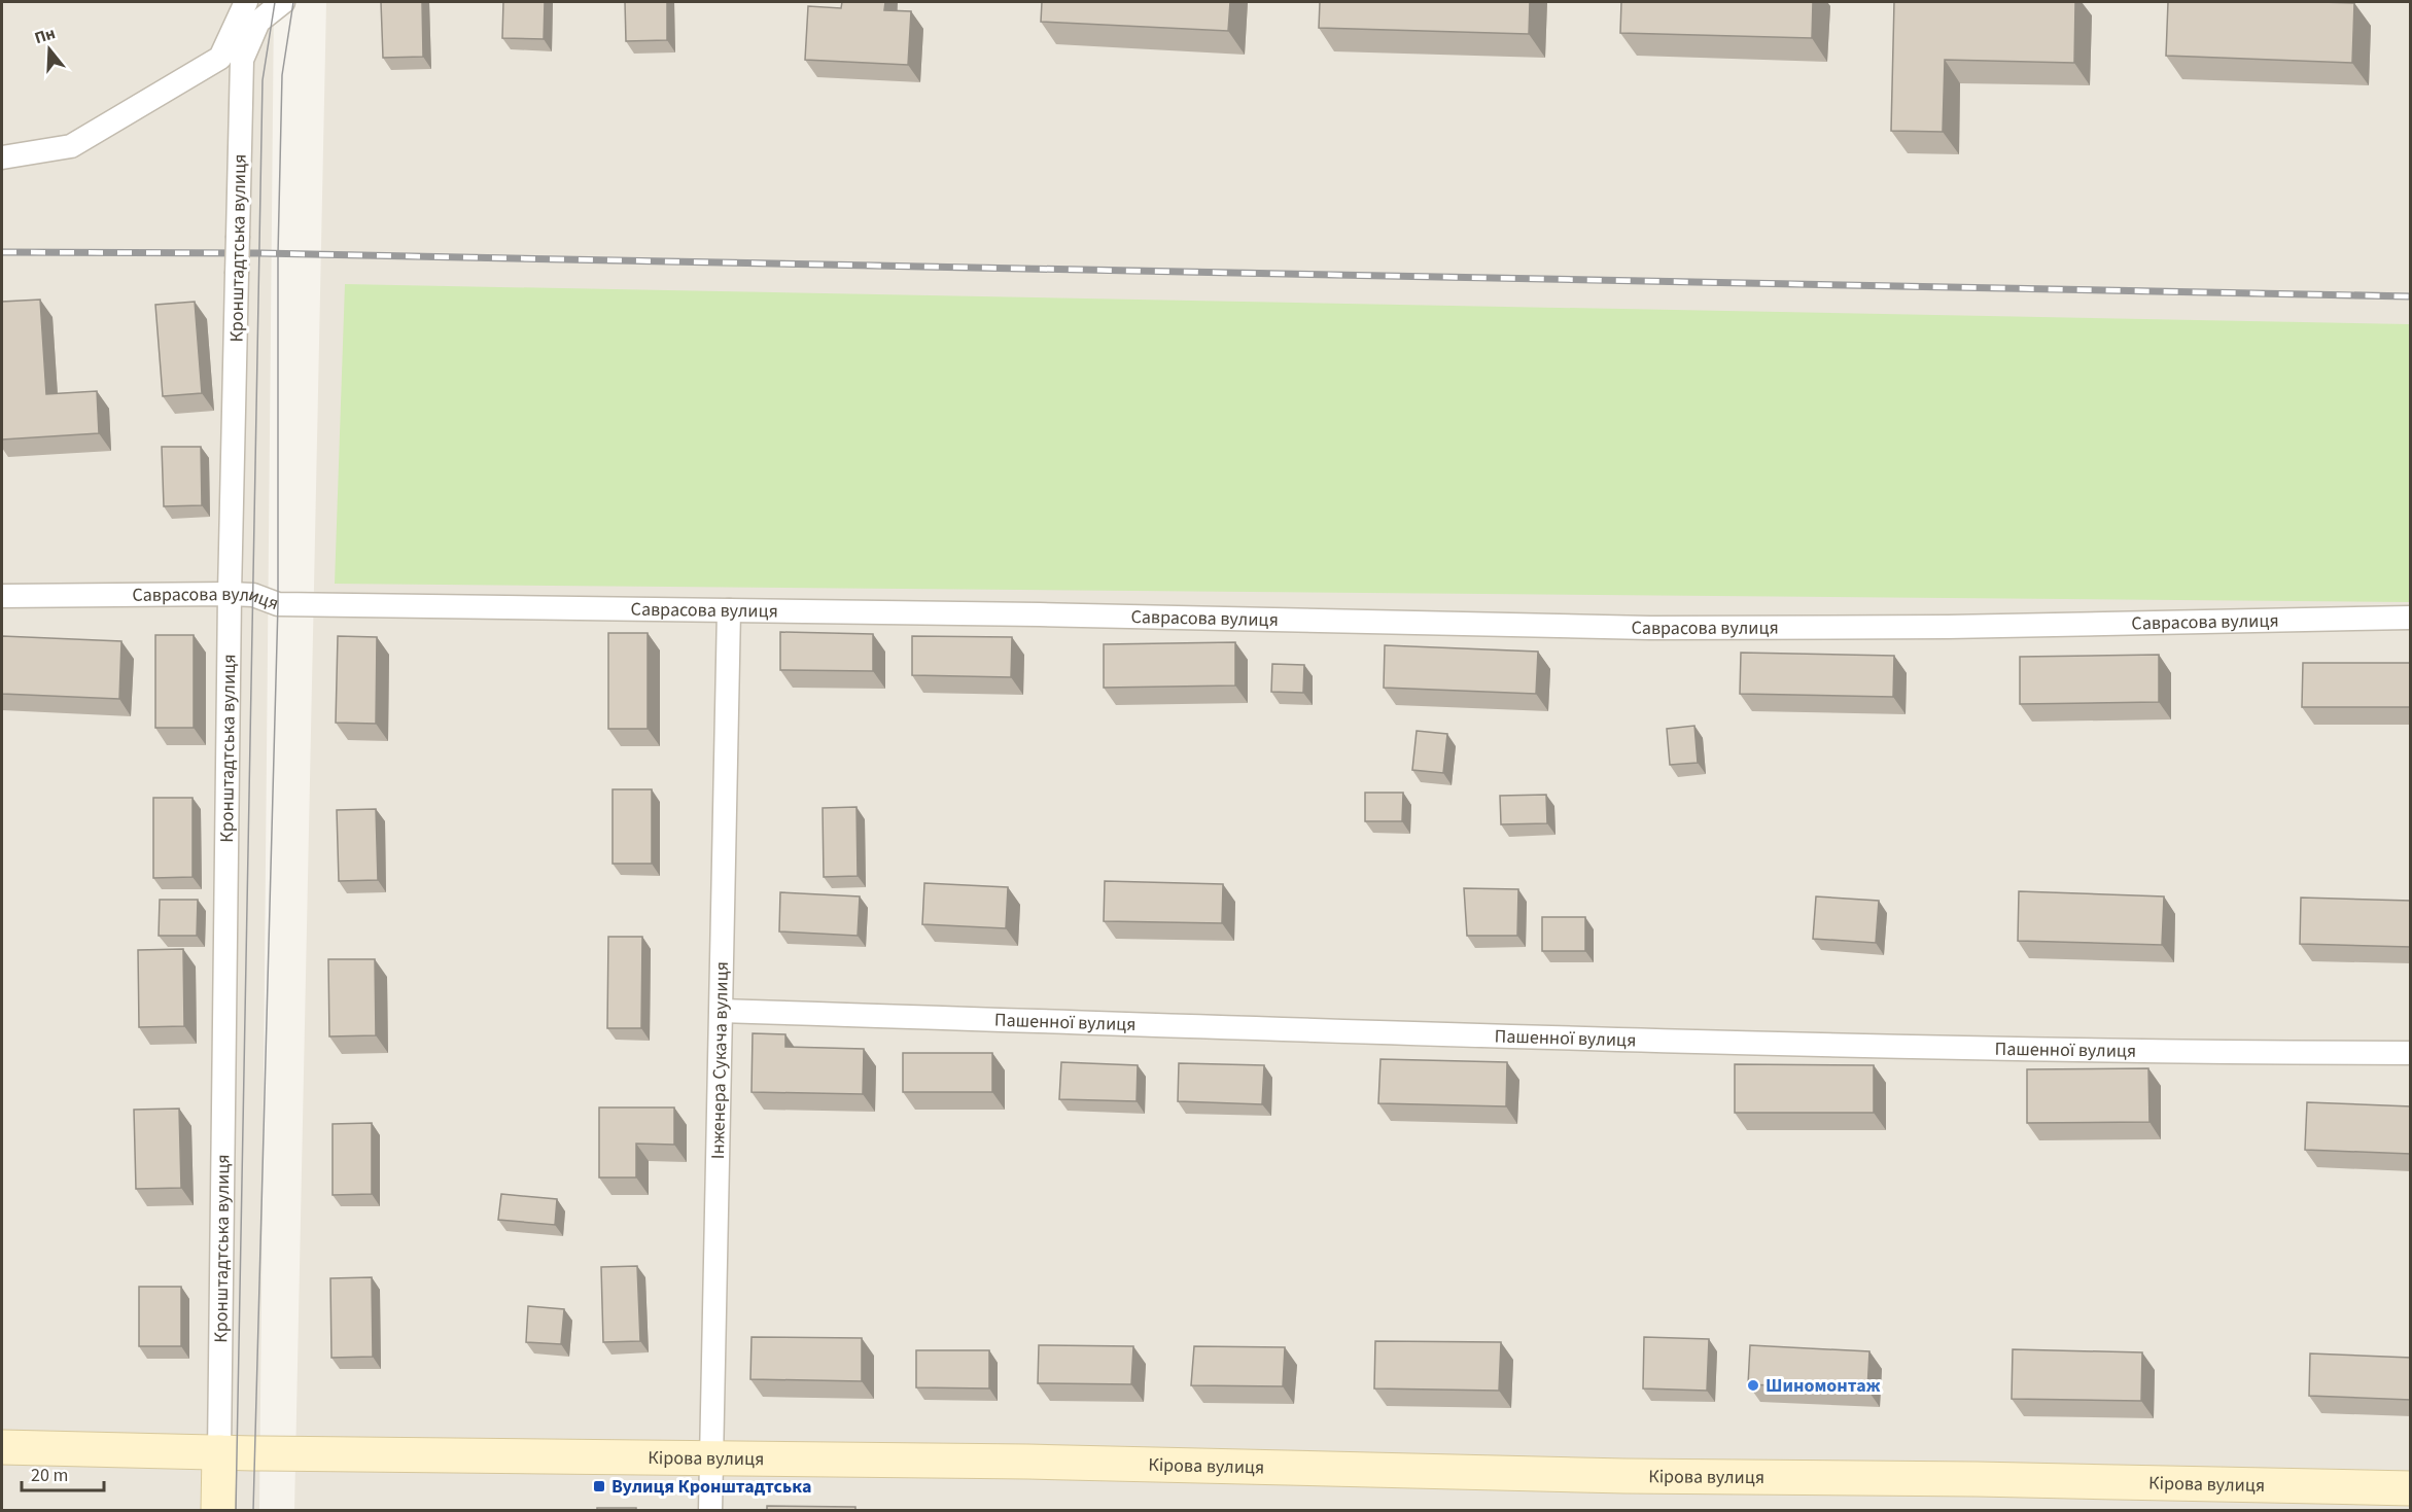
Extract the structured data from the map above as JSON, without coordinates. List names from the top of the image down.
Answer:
{
  "streets": {
    "main road": ["Кронштадтська вулиця", "Кірова вулиця"],
    "street": ["Саврасова вулиця", "Пашенної вулиця", "Інженера Сукача вулиця"]
  },
  "crossings": [
    ["Кронштадтська вулиця", "Саврасова вулиця"],
    ["Кронштадтська вулиця", "Кірова вулиця"],
    ["Саврасова вулиця", "Інженера Сукача вулиця"],
    ["Пашенної вулиця", "Інженера Сукача вулиця"],
    ["Інженера Сукача вулиця", "Кірова вулиця"]
  ],
  "places": {
    "other": ["Шиномонтаж"],
    "transit": ["Вулиця Кронштадтська"]
  },
  "scale_bar": "20 m",
  "north": "top"
}
